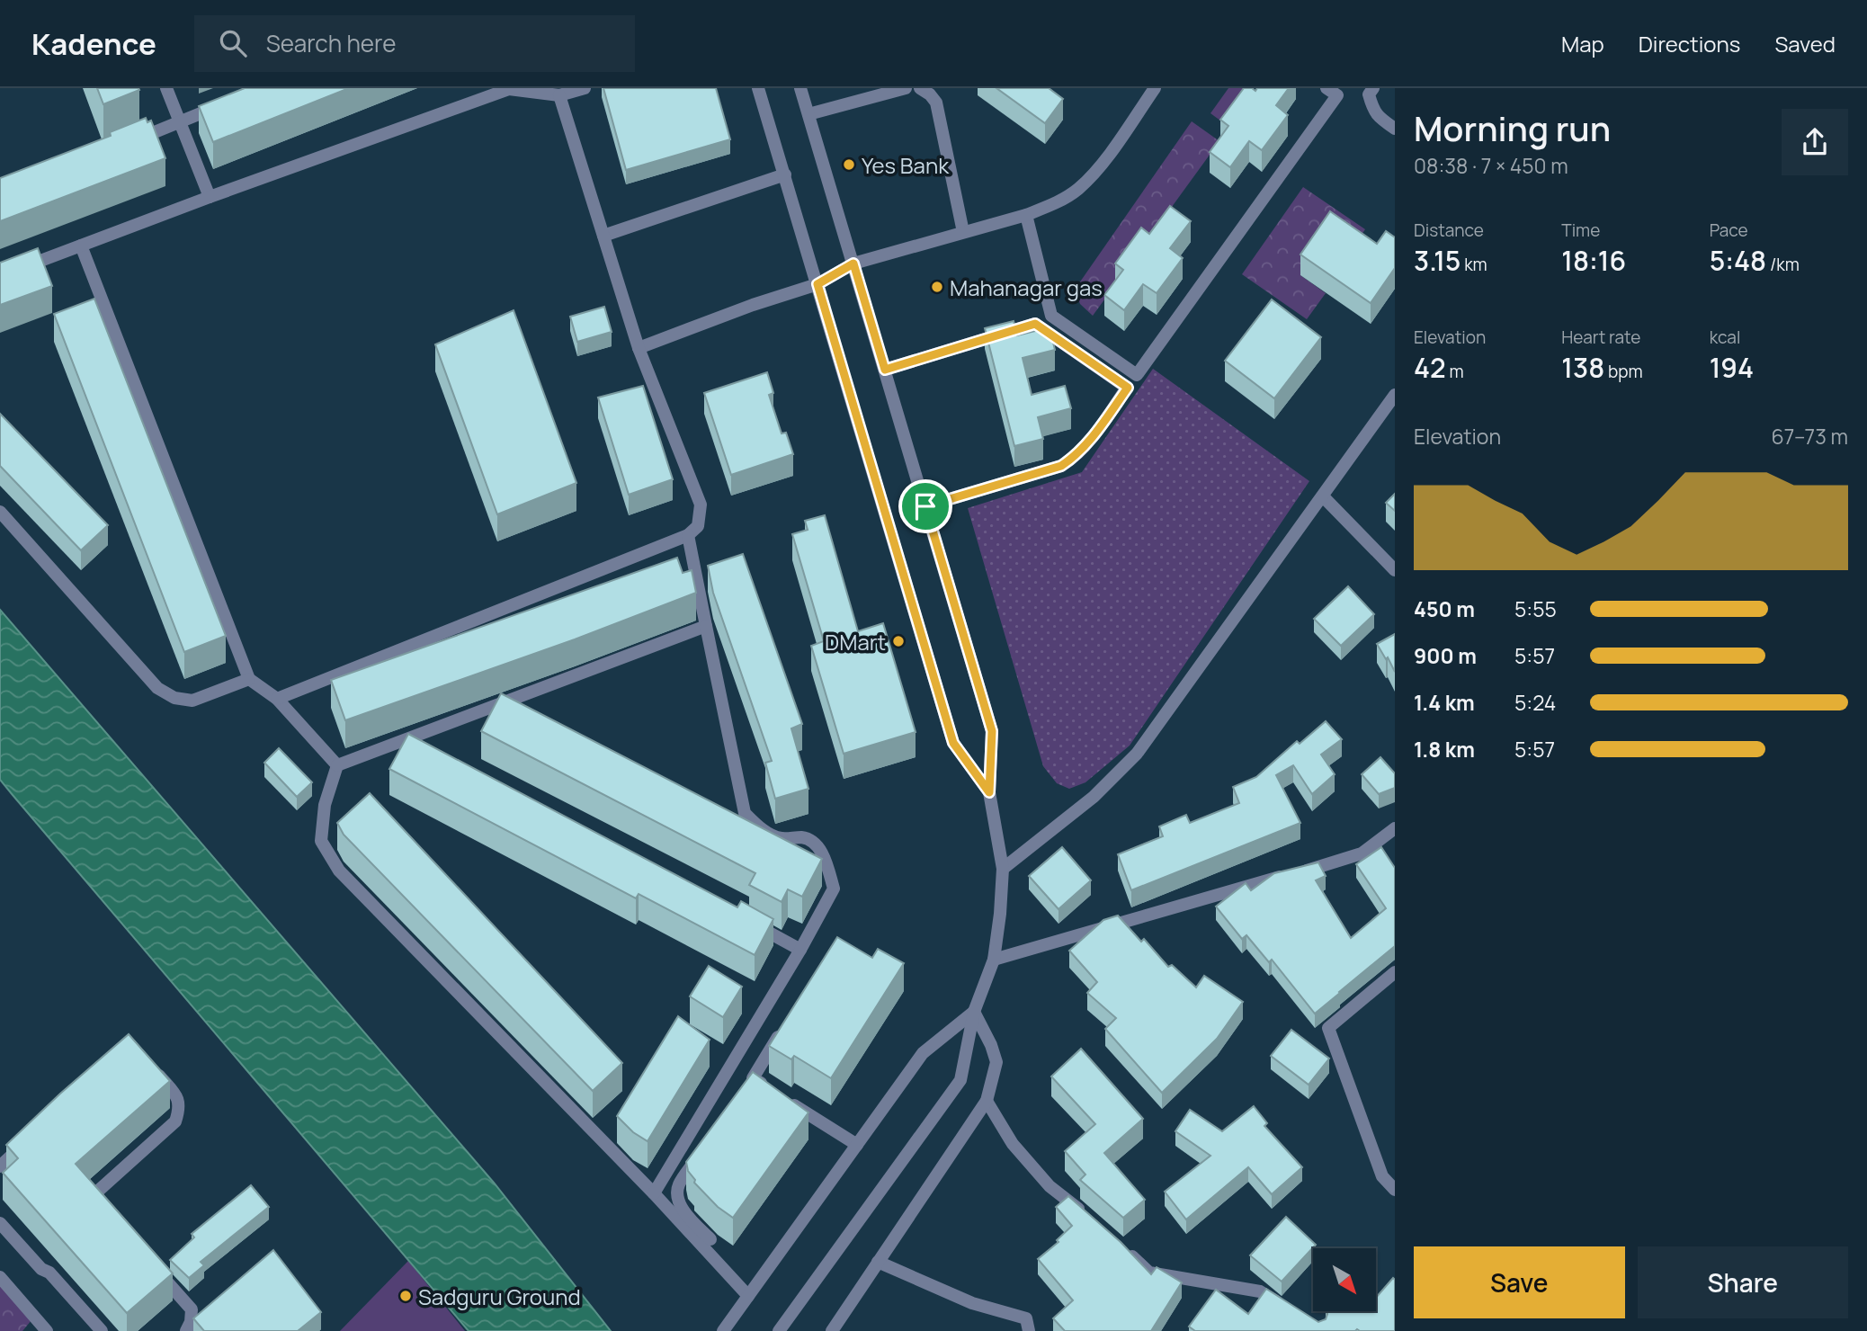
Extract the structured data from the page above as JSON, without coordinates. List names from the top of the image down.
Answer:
{
  "places": [
    "Yes Bank",
    "Mahanagar gas",
    "DMart",
    "Sadguru Ground"
  ],
  "north": "bottom right",
  "page": {
    "header": "Kadence",
    "search": "Search here",
    "nav": ["Map", "Directions", "Saved"],
    "heading": ["Morning run", "08:38 · 7 × 450 m"],
    "stats": [
      ["Distance", "3.15 km"],
      ["Time", "18:16"],
      ["Pace", "5:48 /km"],
      ["Elevation", "42 m"],
      ["Heart rate", "138 bpm"],
      ["kcal", "194"]
    ],
    "chart": ["Elevation", "67–73 m"],
    "list": [
      {
        "name": "450 m",
        "note": "5:55"
      },
      {
        "name": "900 m",
        "note": "5:57"
      },
      {
        "name": "1.4 km",
        "note": "5:24"
      },
      {
        "name": "1.8 km",
        "note": "5:57"
      }
    ],
    "buttons": ["Save", "Share"]
  }
}
